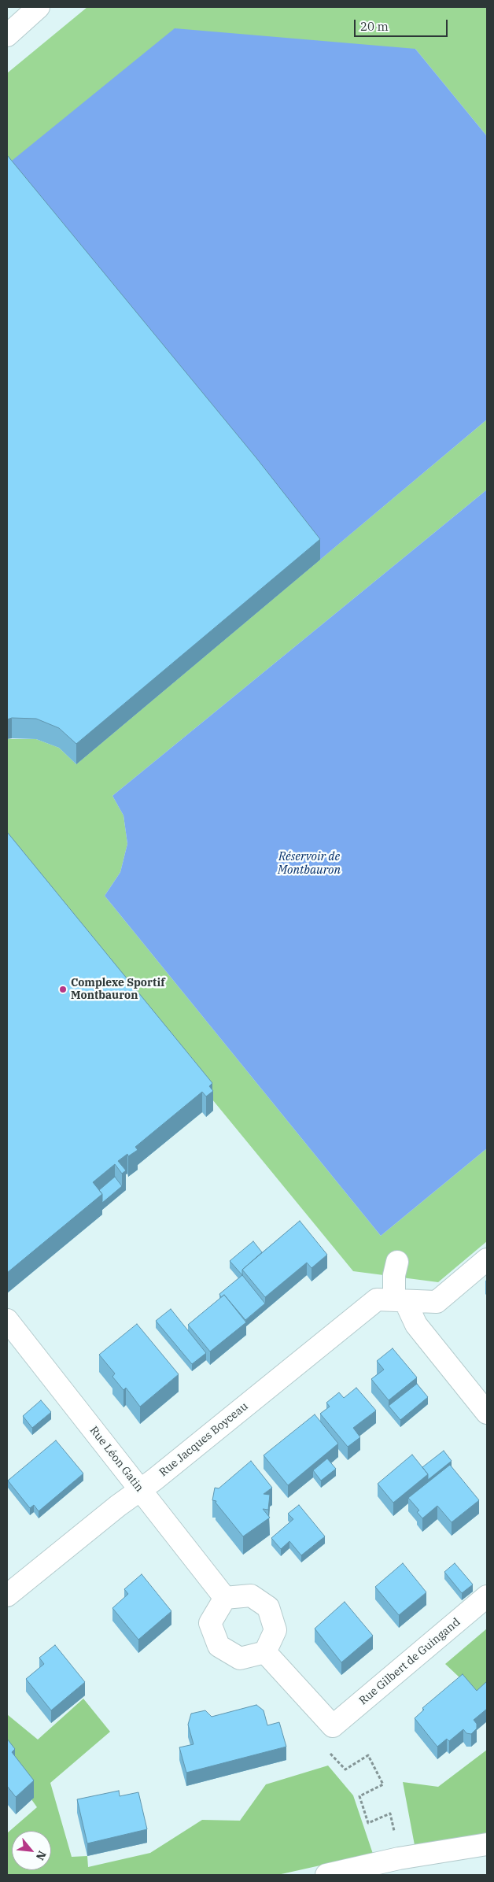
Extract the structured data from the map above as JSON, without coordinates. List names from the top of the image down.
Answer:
{
  "streets": {
    "street": ["Rue Jacques Boyceau", "Rue Léon Gatin", "Rue Gilbert de Guingand"]
  },
  "crossings": [
    ["Rue Jacques Boyceau", "Rue Léon Gatin"]
  ],
  "water": ["Réservoir de Montbauron"],
  "places": ["Complexe Sportif Montbauron"],
  "scale_bar": "20 m",
  "north": "bottom right"
}
